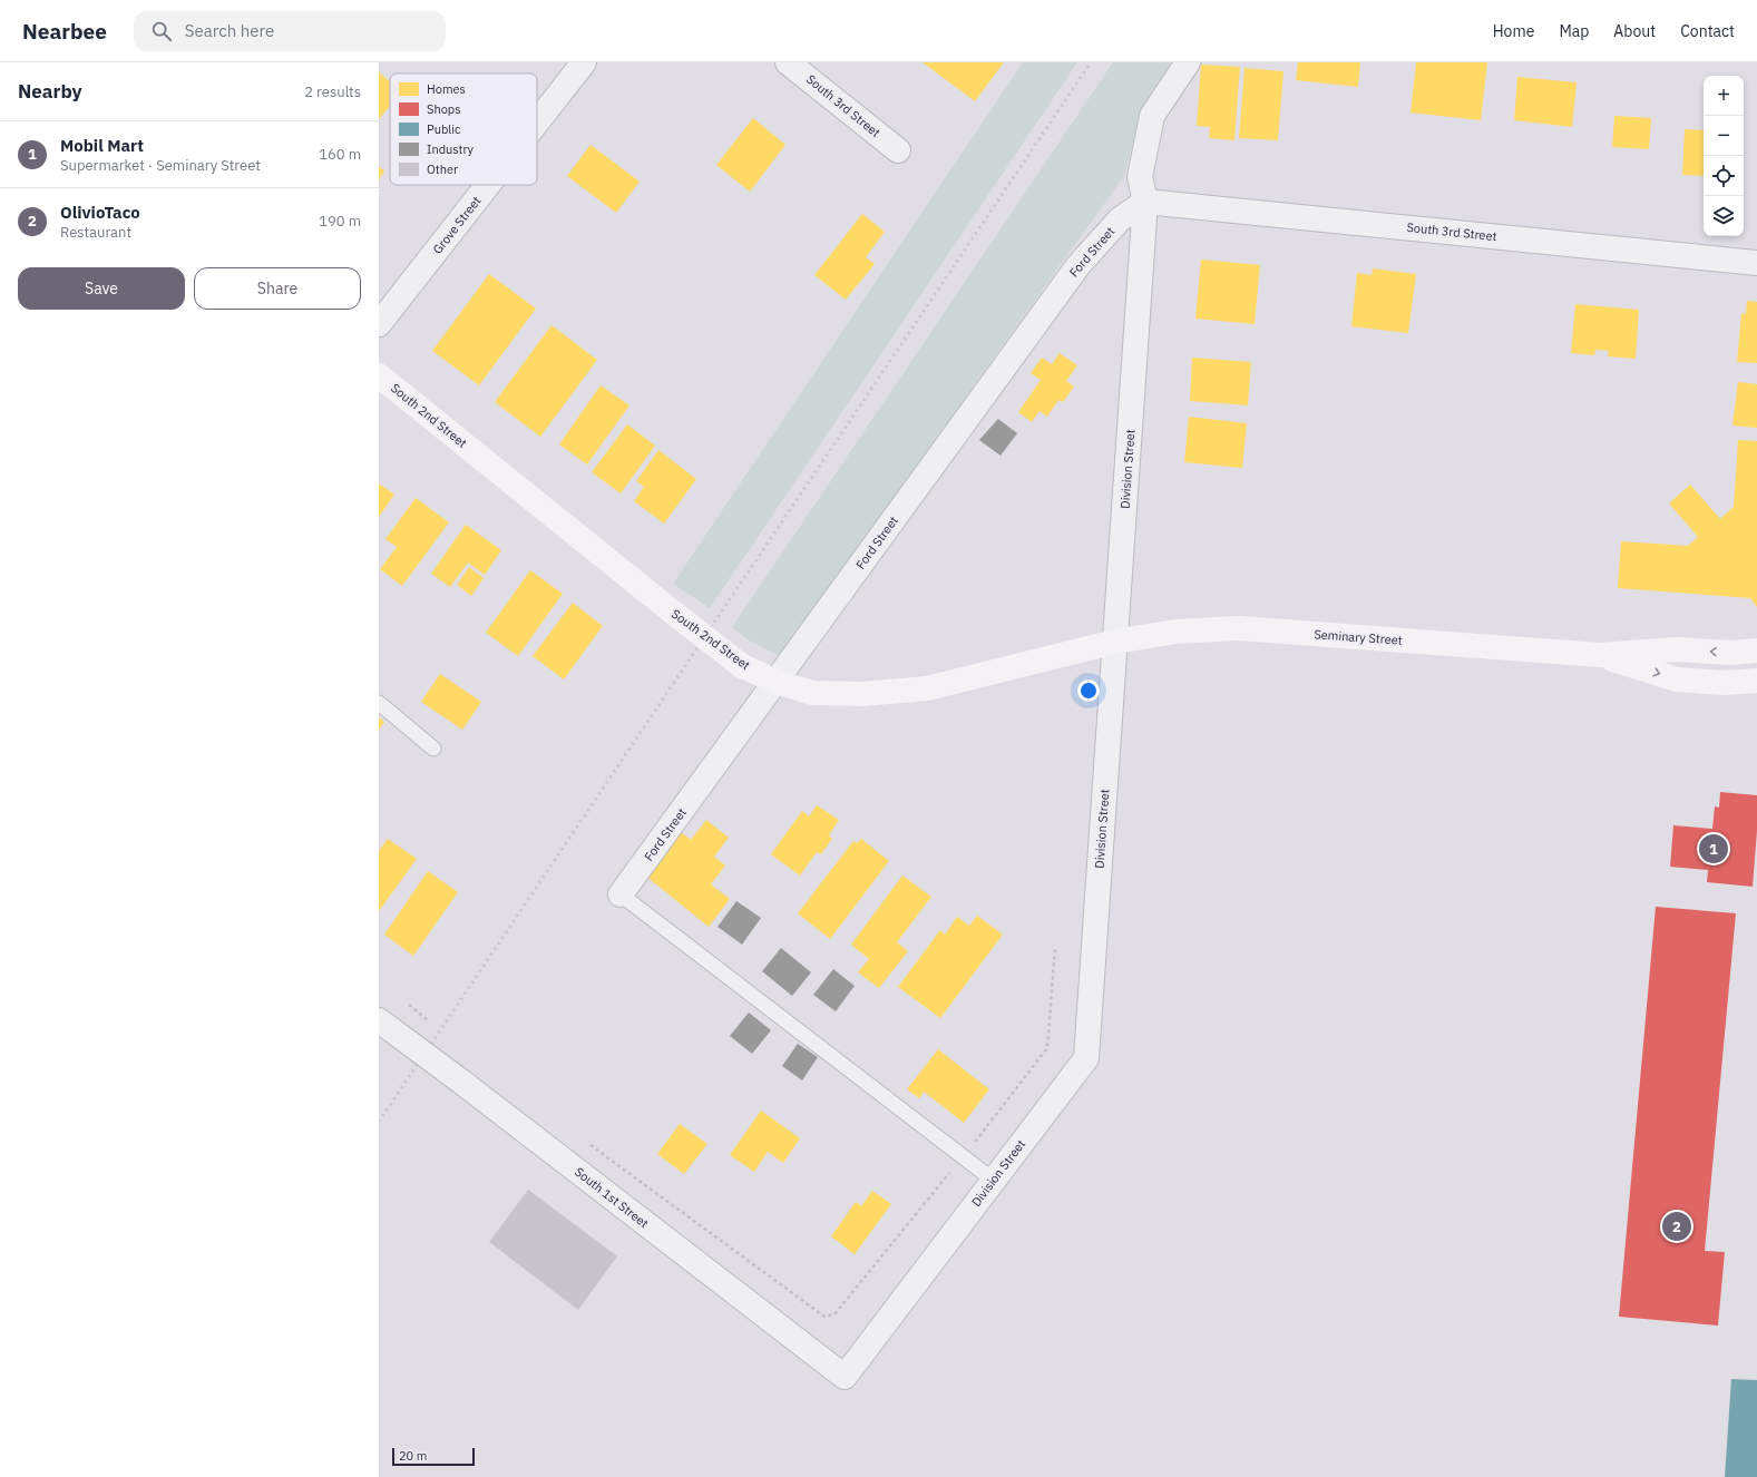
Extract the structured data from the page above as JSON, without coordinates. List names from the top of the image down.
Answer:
{
  "streets": {
    "street": [
      "South 3rd Street",
      "Grove Street",
      "Ford Street",
      "South 2nd Street",
      "Division Street",
      "Seminary Street",
      "South 1st Street"
    ]
  },
  "crossings": [
    ["South 3rd Street", "Ford Street"],
    ["South 3rd Street", "Division Street"],
    ["Ford Street", "South 2nd Street"],
    ["Ford Street", "Division Street"],
    ["South 2nd Street", "Division Street"],
    ["South 2nd Street", "Seminary Street"],
    ["Division Street", "Seminary Street"],
    ["Division Street", "South 1st Street"]
  ],
  "legend": [
    "Homes",
    "Shops",
    "Public",
    "Industry",
    "Other"
  ],
  "scale_bar": "20 m",
  "page": {
    "header": "Nearbee",
    "search": "Search here",
    "nav": [
      "Home",
      "Map",
      "About",
      "Contact"
    ],
    "heading": ["Nearby", "2 results"],
    "map_buttons": ["+", "−"],
    "list": [
      {
        "mark": "1",
        "name": "Mobil Mart",
        "note": "Supermarket · Seminary Street",
        "value": "160 m"
      },
      {
        "mark": "2",
        "name": "OlivioTaco",
        "note": "Restaurant",
        "value": "190 m"
      }
    ],
    "buttons": ["Save", "Share"],
    "pins": ["1", "2"],
    "scale": "20 m"
  }
}
